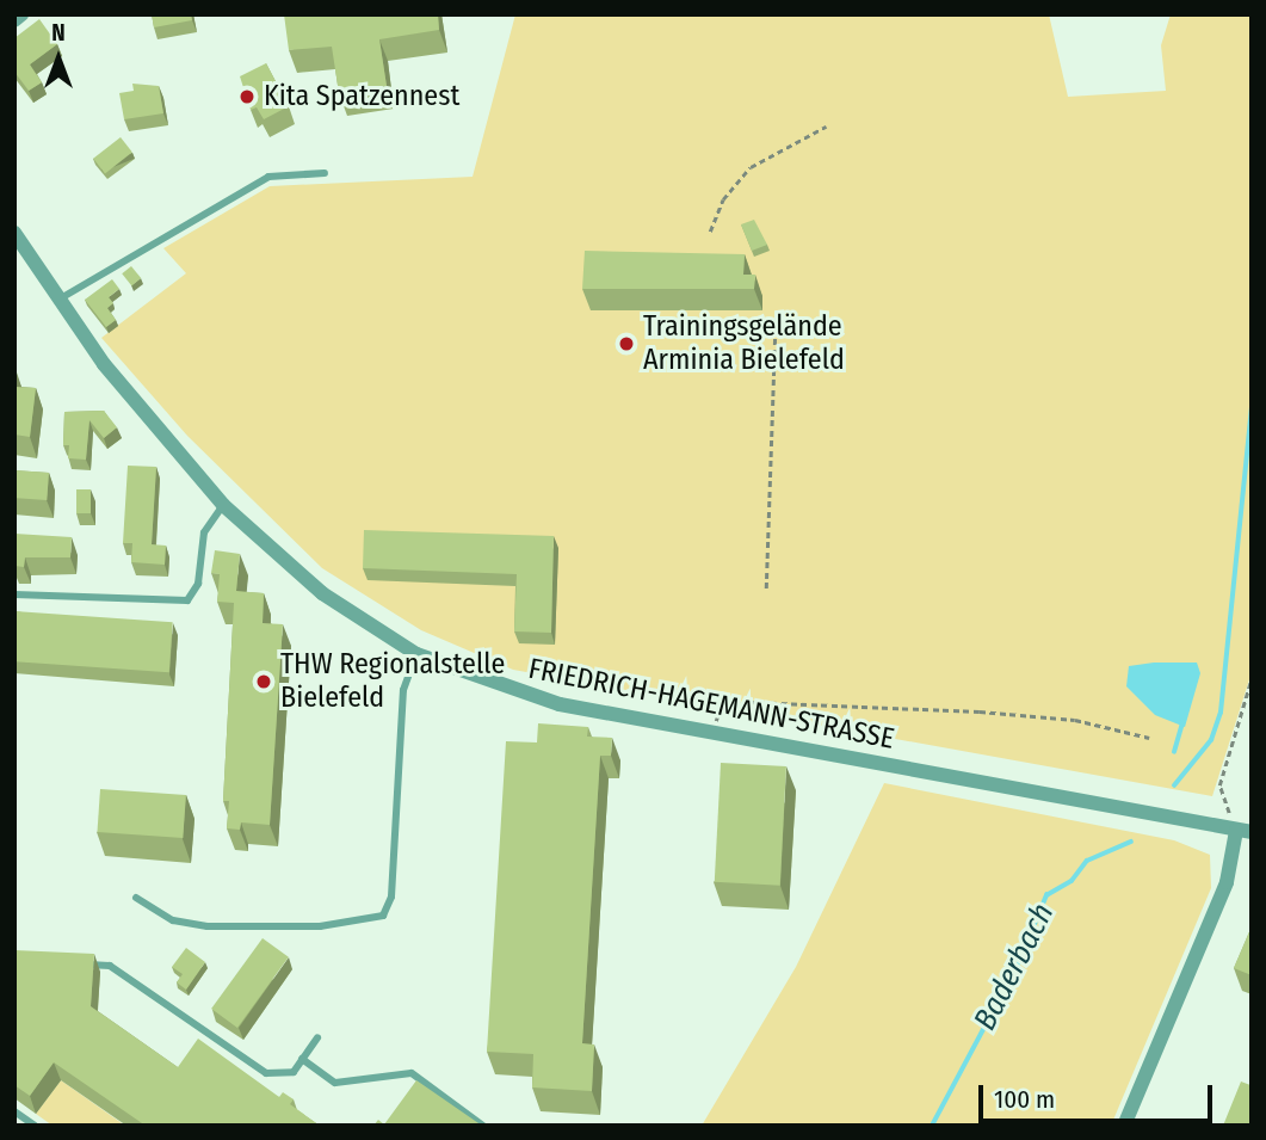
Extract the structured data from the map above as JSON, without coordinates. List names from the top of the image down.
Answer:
{
  "streets": {
    "street": ["FRIEDRICH-HAGEMANN-STRASSE"]
  },
  "water": ["Baderbach"],
  "places": ["Kita Spatzennest", "Trainingsgelände Arminia Bielefeld", "THW Regionalstelle Bielefeld"],
  "scale_bar": "100 m",
  "north": "top"
}
